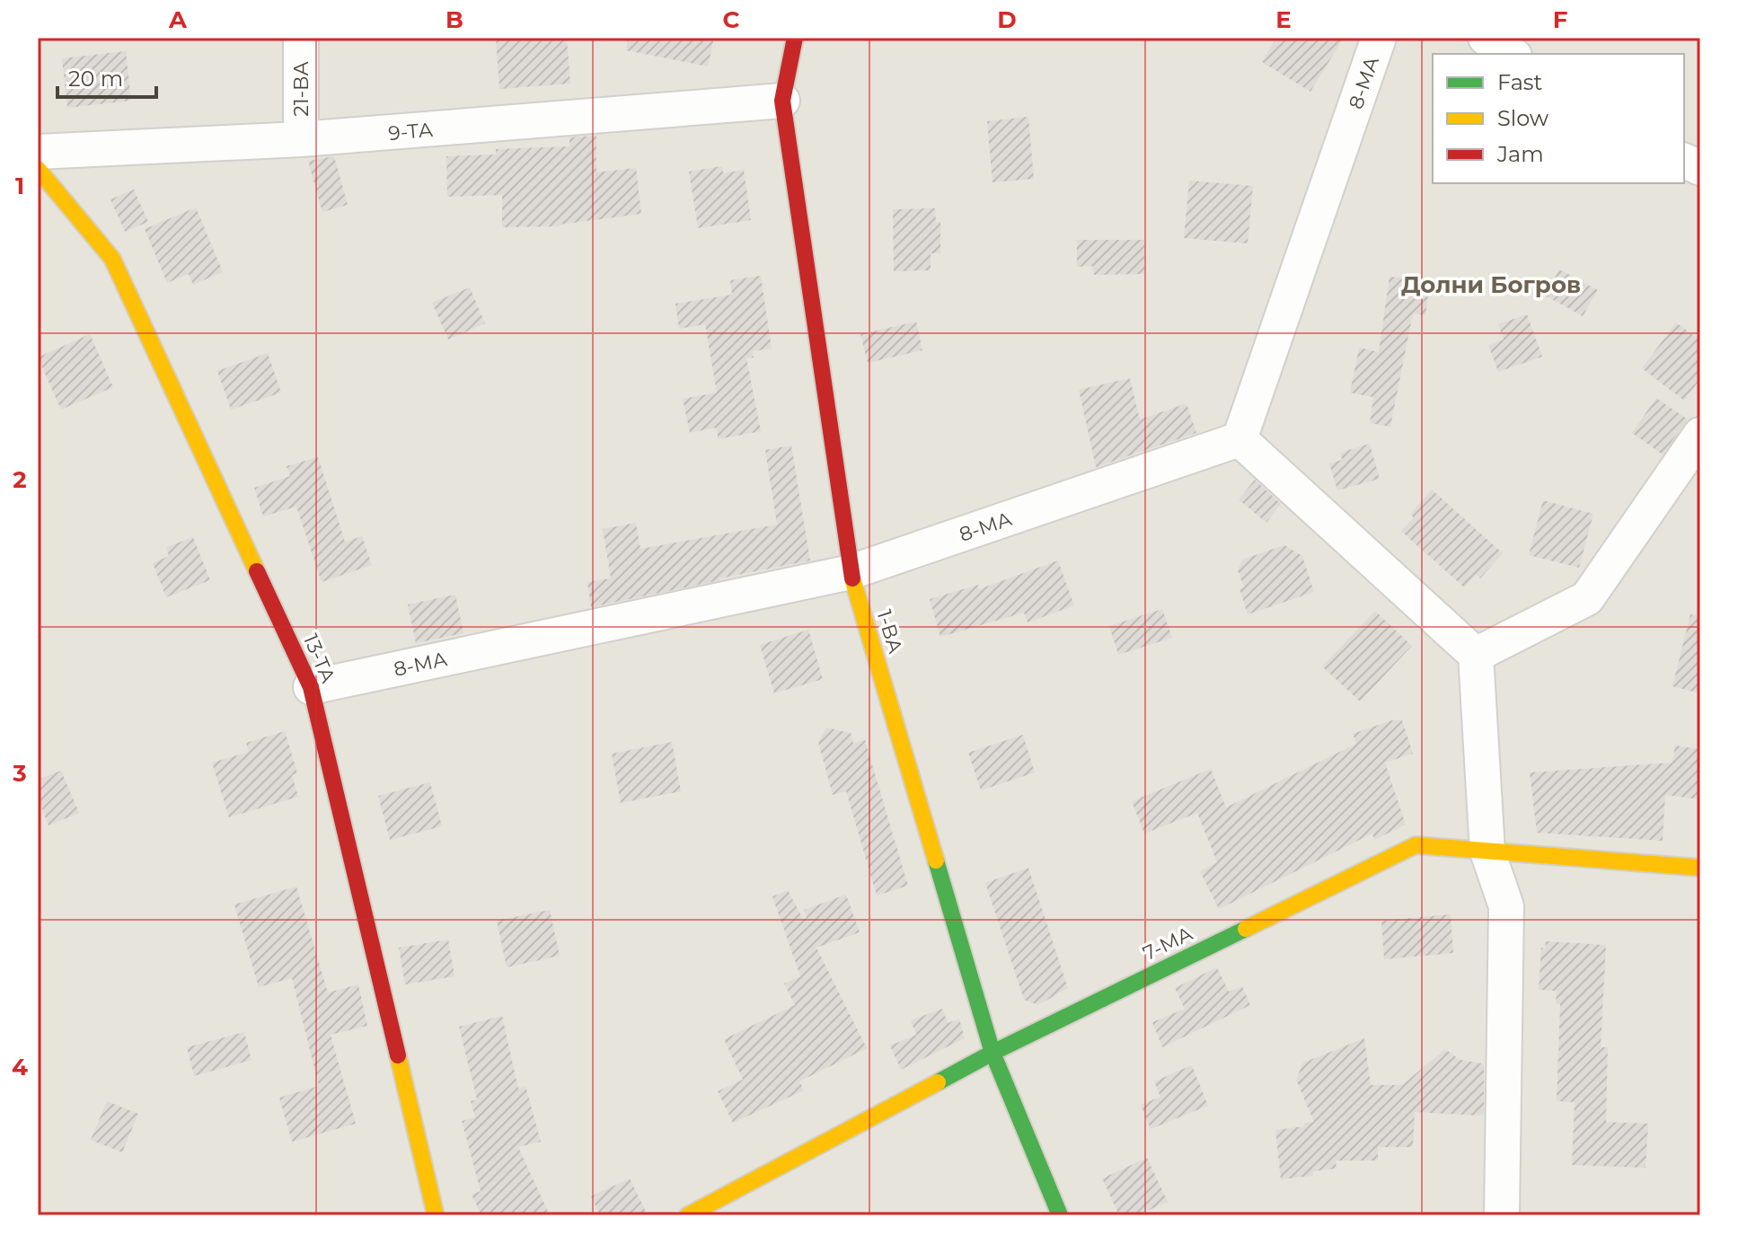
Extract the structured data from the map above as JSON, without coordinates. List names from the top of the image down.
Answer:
{
  "streets": {
    "street": [
      "8-МА",
      "21-ВА",
      "9-ТА",
      "1-ВА",
      "13-ТА",
      "7-МА"
    ]
  },
  "crossings": [
    ["8-МА", "1-ВА"],
    ["8-МА", "13-ТА"],
    ["21-ВА", "9-ТА"],
    ["9-ТА", "1-ВА"],
    ["1-ВА", "7-МА"]
  ],
  "districts": ["Долни Богров"],
  "legend": ["Fast", "Slow", "Jam"],
  "scale_bar": "20 m",
  "grid": {
    "columns": [
      "A",
      "B",
      "C",
      "D",
      "E",
      "F"
    ],
    "rows": [
      "1",
      "2",
      "3",
      "4"
    ]
  }
}
